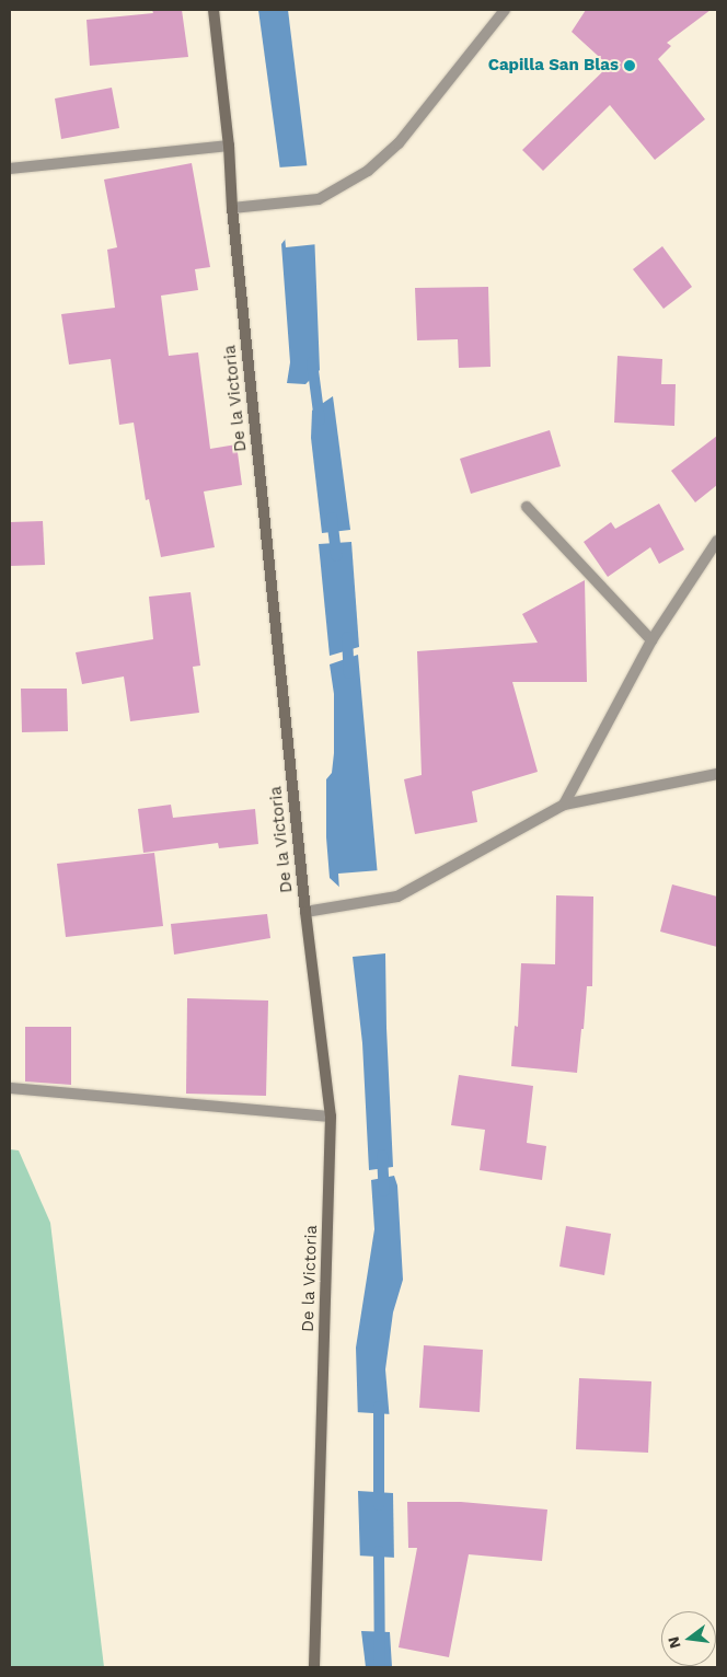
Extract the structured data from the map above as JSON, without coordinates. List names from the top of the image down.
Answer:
{
  "streets": {
    "main road": ["De la Victoria"]
  },
  "places": ["Capilla San Blas"],
  "north": "left"
}
